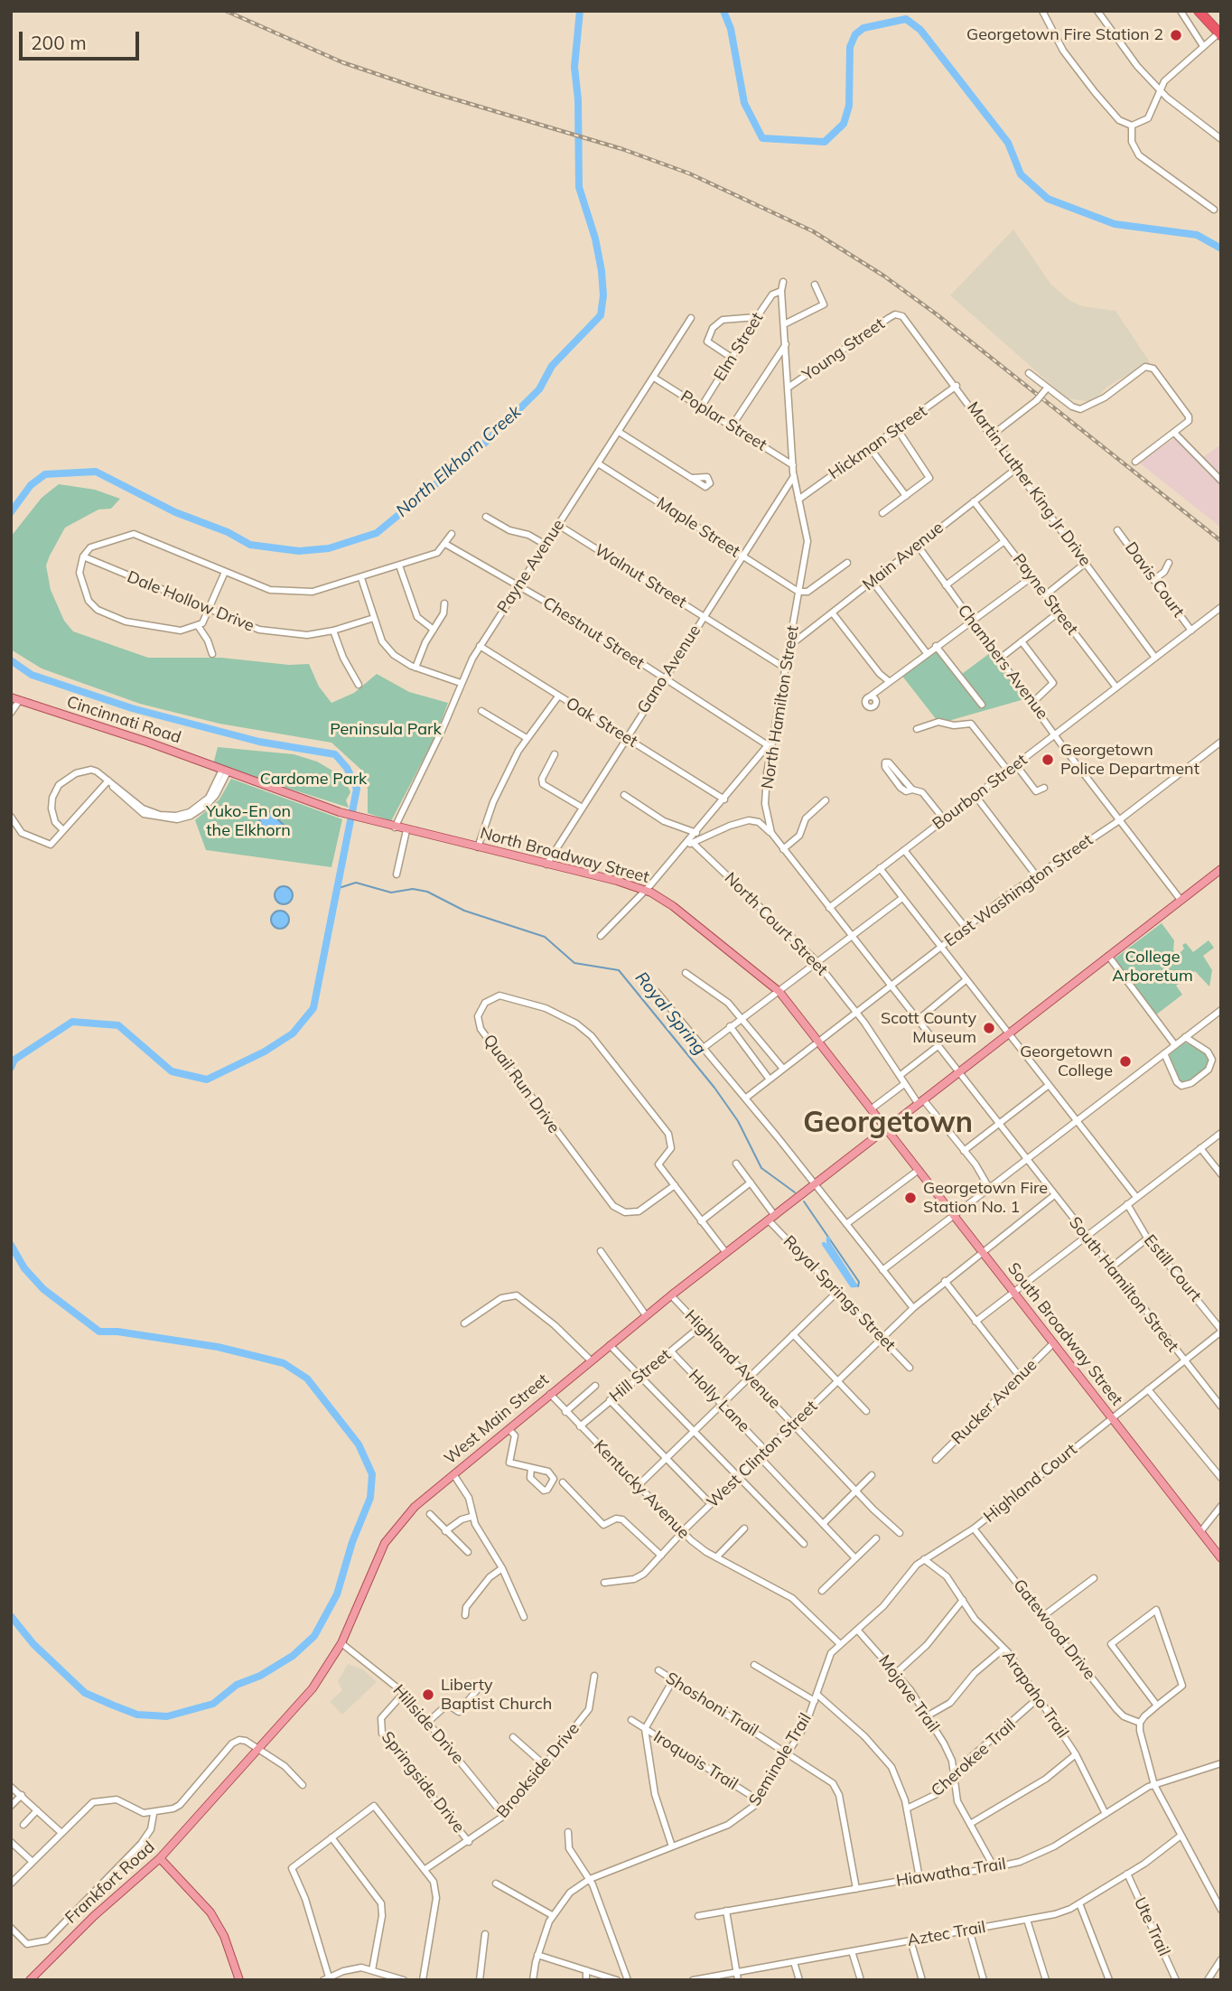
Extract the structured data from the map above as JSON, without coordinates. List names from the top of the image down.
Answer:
{
  "streets": {
    "main road": [
      "Cincinnati Road",
      "North Broadway Street",
      "South Broadway Street",
      "West Main Street",
      "Frankfort Road"
    ],
    "street": [
      "Elm Street",
      "Young Street",
      "Poplar Street",
      "Hickman Street",
      "Martin Luther King Jr Drive",
      "Maple Street",
      "Main Avenue",
      "Payne Avenue",
      "Walnut Street",
      "Davis Court",
      "Payne Street",
      "Dale Hollow Drive",
      "Chestnut Street",
      "Chambers Avenue",
      "Gano Avenue",
      "North Hamilton Street",
      "Oak Street",
      "Bourbon Street",
      "East Washington Street",
      "North Court Street",
      "Quail Run Drive",
      "Estill Court",
      "South Hamilton Street",
      "Royal Springs Street",
      "Highland Avenue",
      "Hill Street",
      "Holly Lane",
      "Rucker Avenue",
      "West Clinton Street",
      "Highland Court",
      "Kentucky Avenue",
      "Gatewood Drive",
      "Mojave Trail",
      "Arapaho Trail",
      "Shoshoni Trail",
      "Hillside Drive",
      "Cherokee Trail",
      "Seminole Trail",
      "Iroquois Trail",
      "Brookside Drive",
      "Springside Drive",
      "Hiawatha Trail",
      "Ute Trail",
      "Aztec Trail"
    ]
  },
  "crossings": [
    ["Elm Street", "Poplar Street"],
    ["Elm Street", "North Hamilton Street"],
    ["Young Street", "Martin Luther King Jr Drive"],
    ["Young Street", "North Hamilton Street"],
    ["Poplar Street", "Payne Avenue"],
    ["Poplar Street", "North Hamilton Street"],
    ["Hickman Street", "Martin Luther King Jr Drive"],
    ["Hickman Street", "North Hamilton Street"],
    ["Martin Luther King Jr Drive", "Main Avenue"],
    ["Martin Luther King Jr Drive", "Bourbon Street"],
    ["Maple Street", "Payne Avenue"],
    ["Maple Street", "Gano Avenue"],
    ["Maple Street", "North Hamilton Street"],
    ["Main Avenue", "Payne Street"],
    ["Main Avenue", "Chambers Avenue"],
    ["Main Avenue", "North Hamilton Street"],
    ["Payne Avenue", "Walnut Street"],
    ["Payne Avenue", "Chestnut Street"],
    ["Payne Avenue", "Oak Street"],
    ["Payne Avenue", "North Broadway Street"],
    ["Walnut Street", "Gano Avenue"],
    ["Walnut Street", "North Hamilton Street"],
    ["Davis Court", "Bourbon Street"],
    ["Payne Street", "Bourbon Street"],
    ["Chestnut Street", "Gano Avenue"],
    ["Chestnut Street", "North Hamilton Street"],
    ["Chambers Avenue", "Bourbon Street"],
    ["Chambers Avenue", "East Washington Street"],
    ["Chambers Avenue", "West Main Street"],
    ["Gano Avenue", "North Hamilton Street"],
    ["Gano Avenue", "Oak Street"],
    ["Gano Avenue", "North Broadway Street"],
    ["North Hamilton Street", "Bourbon Street"],
    ["North Hamilton Street", "East Washington Street"],
    ["North Hamilton Street", "South Hamilton Street"],
    ["North Hamilton Street", "West Main Street"],
    ["Cincinnati Road", "North Broadway Street"],
    ["North Broadway Street", "East Washington Street"],
    ["North Broadway Street", "South Broadway Street"],
    ["East Washington Street", "North Court Street"],
    ["North Court Street", "West Main Street"],
    ["Estill Court", "Highland Court"],
    ["South Hamilton Street", "West Main Street"],
    ["South Hamilton Street", "West Clinton Street"],
    ["South Hamilton Street", "Highland Court"],
    ["Royal Springs Street", "West Main Street"],
    ["Royal Springs Street", "West Clinton Street"],
    ["South Broadway Street", "Rucker Avenue"],
    ["South Broadway Street", "West Main Street"],
    ["South Broadway Street", "West Clinton Street"],
    ["South Broadway Street", "Highland Court"],
    ["Highland Avenue", "Hill Street"],
    ["Highland Avenue", "West Main Street"],
    ["Highland Avenue", "West Clinton Street"],
    ["Hill Street", "Holly Lane"],
    ["Hill Street", "Kentucky Avenue"],
    ["Holly Lane", "West Clinton Street"],
    ["West Main Street", "Kentucky Avenue"],
    ["West Main Street", "Hillside Drive"],
    ["West Main Street", "Frankfort Road"],
    ["West Clinton Street", "Kentucky Avenue"],
    ["Highland Court", "Gatewood Drive"],
    ["Highland Court", "Seminole Trail"],
    ["Kentucky Avenue", "Seminole Trail"],
    ["Mojave Trail", "Cherokee Trail"],
    ["Mojave Trail", "Seminole Trail"],
    ["Mojave Trail", "Hiawatha Trail"],
    ["Arapaho Trail", "Cherokee Trail"],
    ["Arapaho Trail", "Seminole Trail"],
    ["Arapaho Trail", "Hiawatha Trail"],
    ["Shoshoni Trail", "Seminole Trail"],
    ["Shoshoni Trail", "Hiawatha Trail"],
    ["Hillside Drive", "Brookside Drive"],
    ["Hillside Drive", "Springside Drive"],
    ["Seminole Trail", "Iroquois Trail"],
    ["Brookside Drive", "Springside Drive"],
    ["Ute Trail", "Aztec Trail"]
  ],
  "districts": ["Georgetown"],
  "water": ["North Elkhorn Creek", "Royal Spring"],
  "parks": [
    "Peninsula Park",
    "Cardome Park",
    "Yuko-En on the Elkhorn",
    "College Arboretum"
  ],
  "places": [
    "Georgetown Fire Station 2",
    "Georgetown Police Department",
    "Scott County Museum",
    "Georgetown College",
    "Georgetown Fire Station No. 1",
    "Liberty Baptist Church"
  ],
  "scale_bar": "200 m"
}
